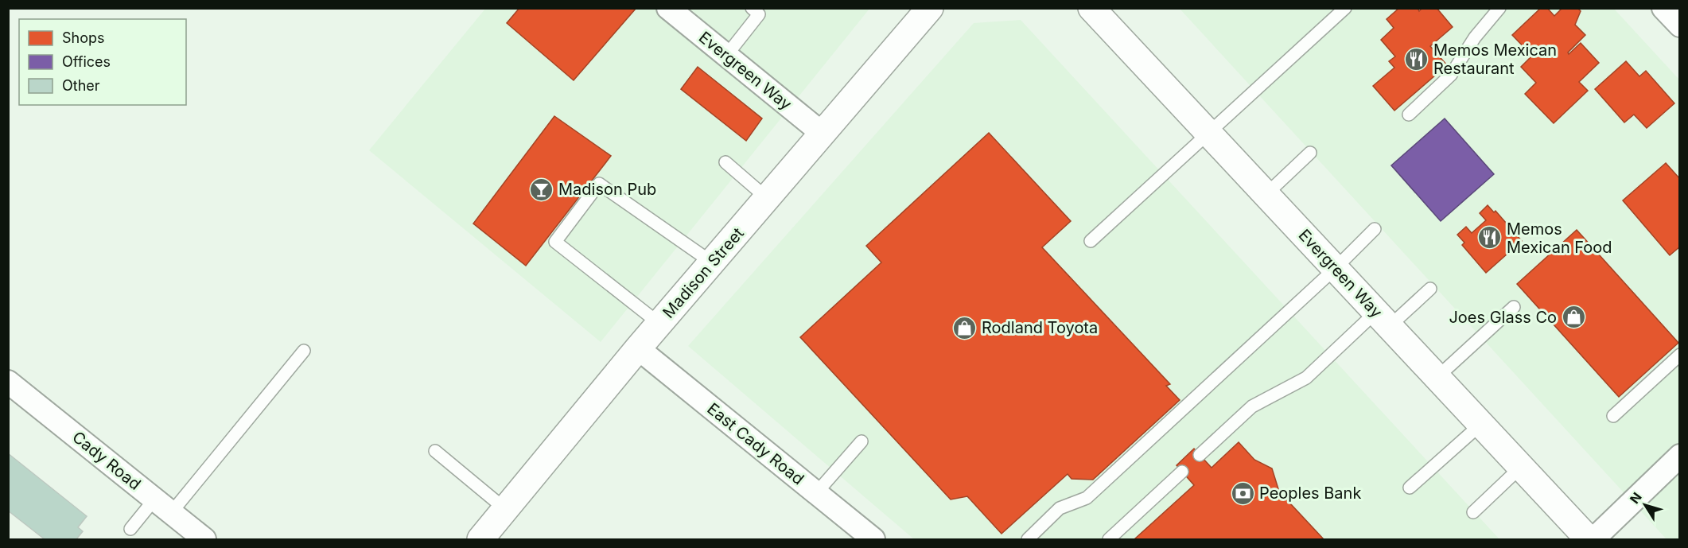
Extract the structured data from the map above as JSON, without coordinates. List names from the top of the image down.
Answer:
{
  "streets": {
    "main road": ["Evergreen Way", "Madison Street"],
    "street": ["East Cady Road", "Cady Road"]
  },
  "crossings": [
    ["Evergreen Way", "Madison Street"],
    ["Madison Street", "East Cady Road"]
  ],
  "places": {
    "restaurant": ["Memos Mexican Restaurant", "Memos Mexican Food"],
    "bar": ["Madison Pub"],
    "shop": ["Joes Glass Co", "Rodland Toyota"],
    "bank": ["Peoples Bank"]
  },
  "legend": ["Shops", "Offices", "Other"],
  "north": "top left"
}
